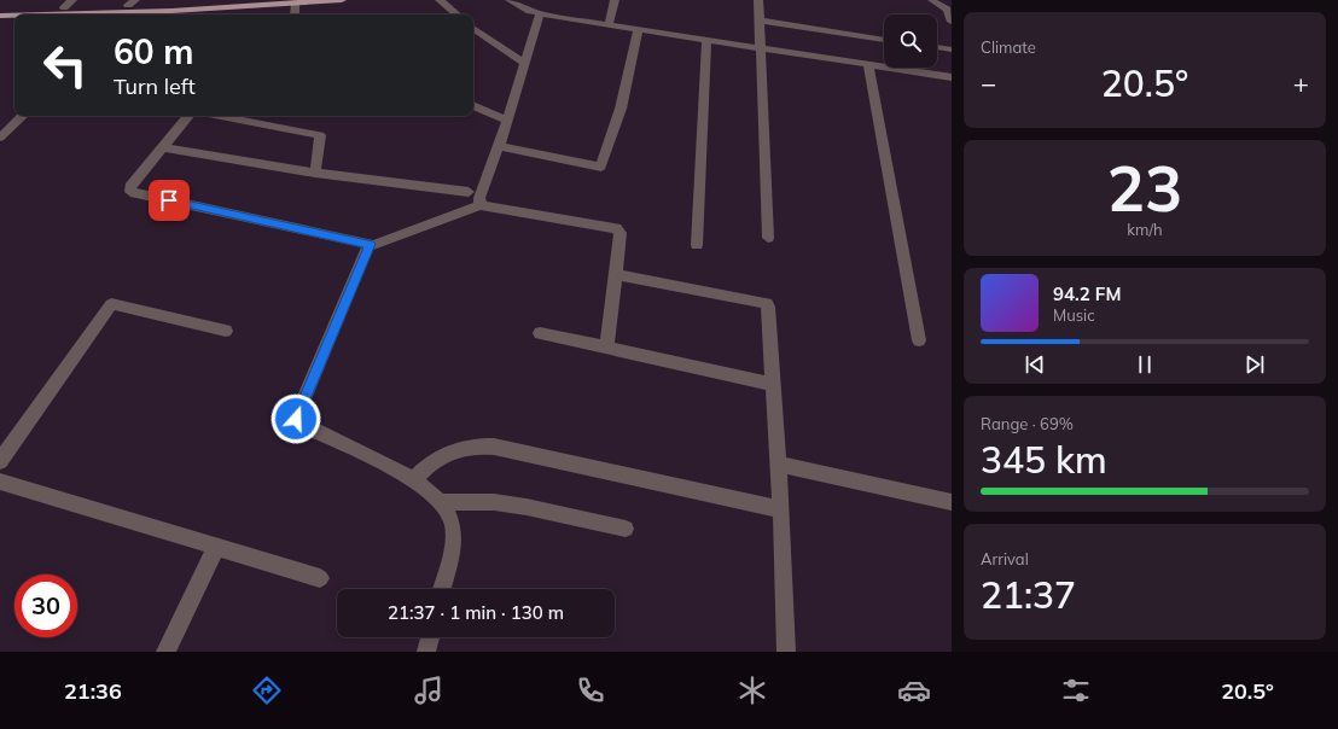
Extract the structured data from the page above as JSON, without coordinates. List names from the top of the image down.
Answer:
{
  "page": {
    "tile": [
      "Climate",
      ["23", "km/h"],
      ["Range · 69%", "345 km"],
      ["Arrival", "21:37"]
    ],
    "turn": ["60 m", "Turn left"],
    "heat": ["−", "20.5°", "+"],
    "song": ["94.2 FM", "Music"],
    "limit": "30",
    "trip": "21:37 · 1 min · 130 m",
    "tabs": ["21:36", "20.5°"]
  }
}
